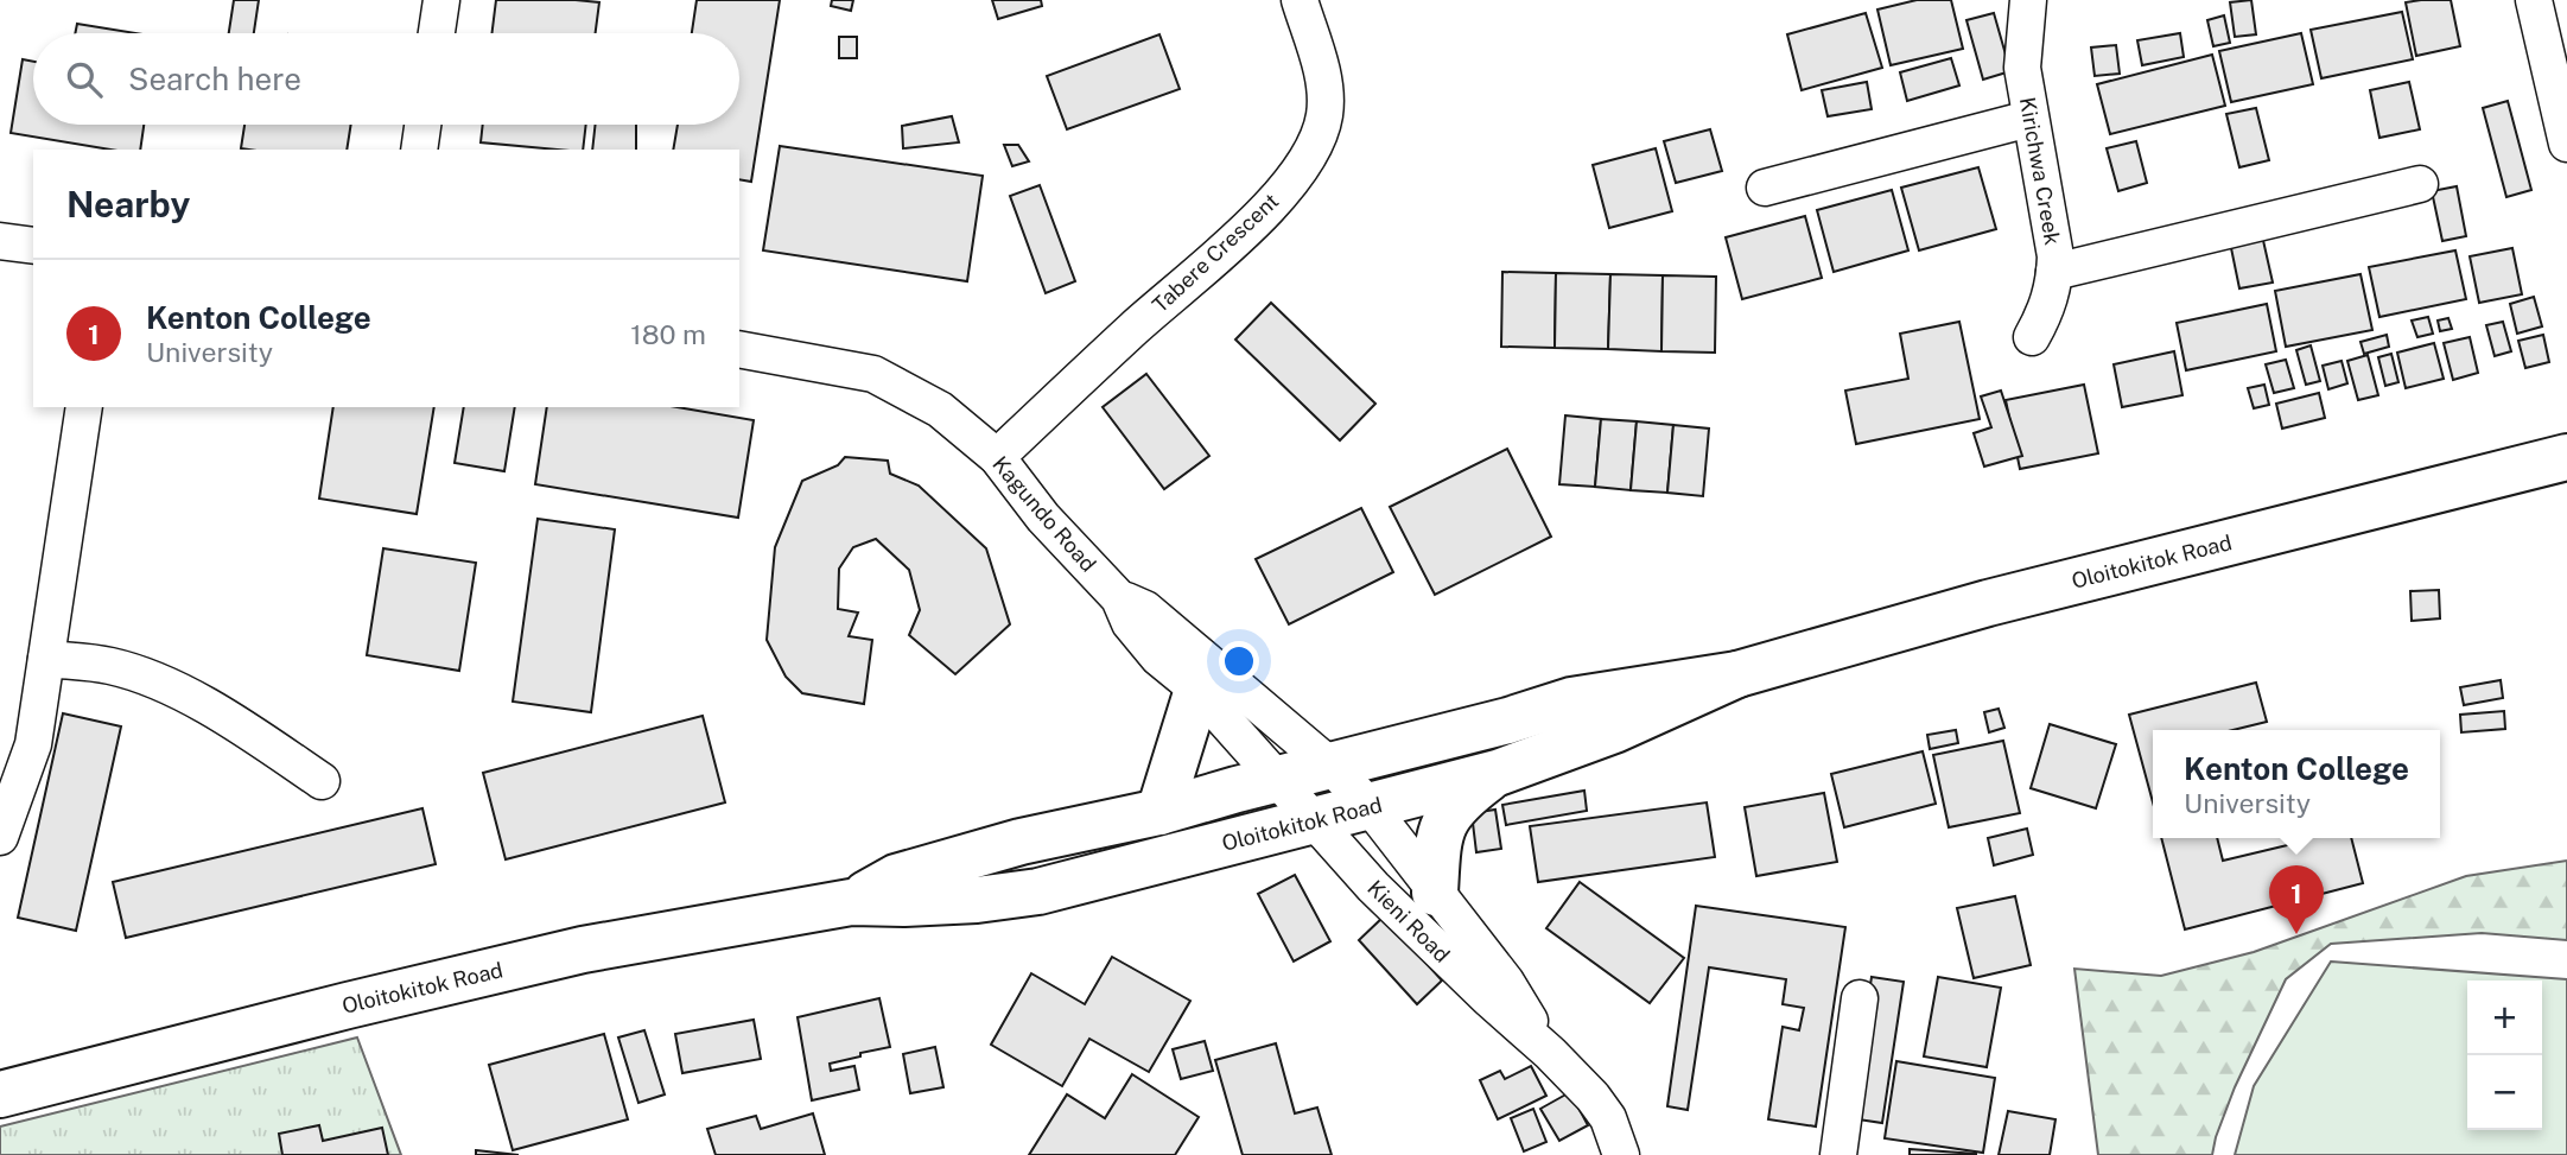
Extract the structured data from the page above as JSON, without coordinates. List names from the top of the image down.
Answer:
{
  "streets": {
    "main road": ["Oloitokitok Road"],
    "street": [
      "Kirichwa Creek",
      "Tabere Crescent",
      "Kagundo Road",
      "Kieni Road"
    ]
  },
  "crossings": [
    ["Tabere Crescent", "Kagundo Road"],
    ["Kagundo Road", "Oloitokitok Road"],
    ["Kagundo Road", "Kieni Road"],
    ["Oloitokitok Road", "Kieni Road"]
  ],
  "page": {
    "search": "Search here",
    "heading": "Nearby",
    "list": [
      {
        "mark": "1",
        "name": "Kenton College",
        "note": "University",
        "value": "180 m"
      }
    ],
    "popup": ["Kenton College", "University"],
    "pins": "1",
    "map_buttons": ["+", "−"]
  }
}
